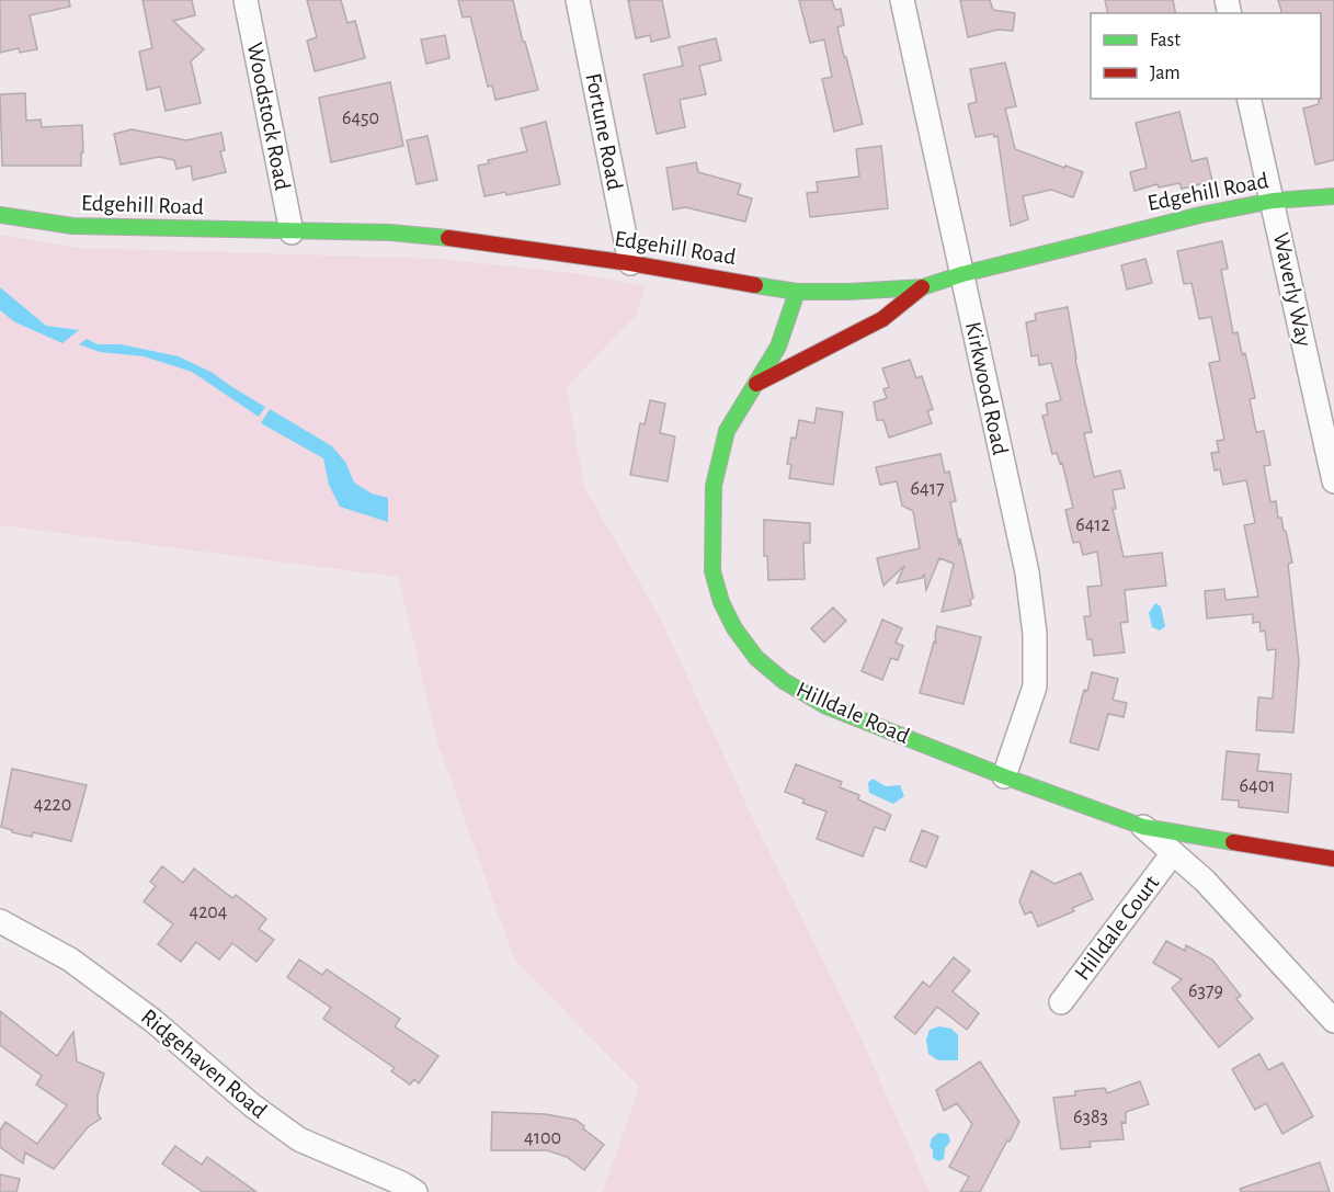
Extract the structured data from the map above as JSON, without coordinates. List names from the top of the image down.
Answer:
{
  "streets": {
    "street": [
      "Woodstock Road",
      "Fortune Road",
      "Edgehill Road",
      "Waverly Way",
      "Kirkwood Road",
      "Hilldale Road",
      "Hilldale Court",
      "Ridgehaven Road"
    ]
  },
  "crossings": [
    ["Woodstock Road", "Edgehill Road"],
    ["Fortune Road", "Edgehill Road"],
    ["Edgehill Road", "Waverly Way"],
    ["Edgehill Road", "Kirkwood Road"],
    ["Edgehill Road", "Hilldale Road"],
    ["Kirkwood Road", "Hilldale Road"],
    ["Hilldale Road", "Hilldale Court"]
  ],
  "house_numbers": [
    "6450",
    "6417",
    "6412",
    "6401",
    "4220",
    "4204",
    "6379",
    "6383",
    "4100"
  ],
  "legend": ["Fast", "Jam"]
}
